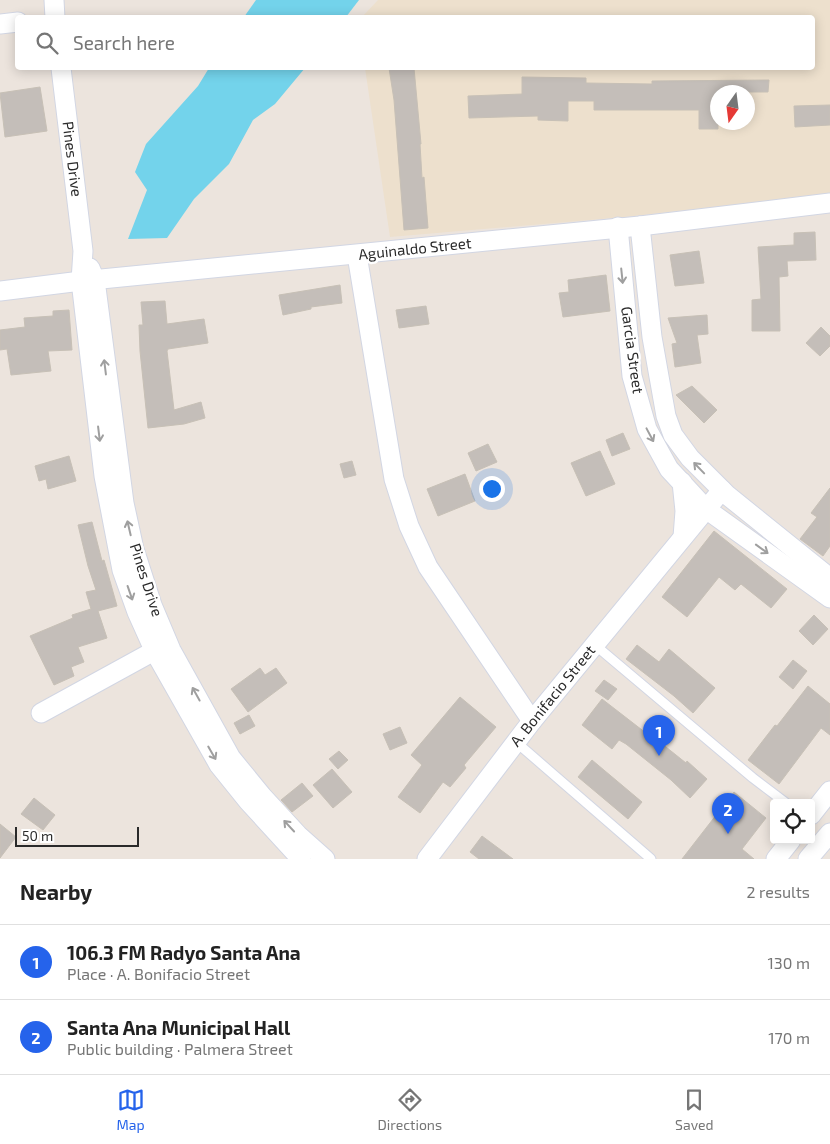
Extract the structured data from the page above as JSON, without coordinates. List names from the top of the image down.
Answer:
{
  "streets": {
    "street": [
      "Pines Drive",
      "Aguinaldo Street",
      "Garcia Street",
      "A. Bonifacio Street"
    ]
  },
  "crossings": [
    ["Pines Drive", "Aguinaldo Street"],
    ["Aguinaldo Street", "Garcia Street"],
    ["Garcia Street", "A. Bonifacio Street"]
  ],
  "scale_bar": "50 m",
  "north": "bottom",
  "page": {
    "search": "Search here",
    "pins": ["1", "2"],
    "scale": "50 m",
    "heading": ["Nearby", "2 results"],
    "list": [
      {
        "mark": "1",
        "name": "106.3 FM Radyo Santa Ana",
        "note": "Place · A. Bonifacio Street",
        "value": "130 m"
      },
      {
        "mark": "2",
        "name": "Santa Ana Municipal Hall",
        "note": "Public building · Palmera Street",
        "value": "170 m"
      }
    ],
    "nav": ["Map", "Directions", "Saved"]
  }
}
